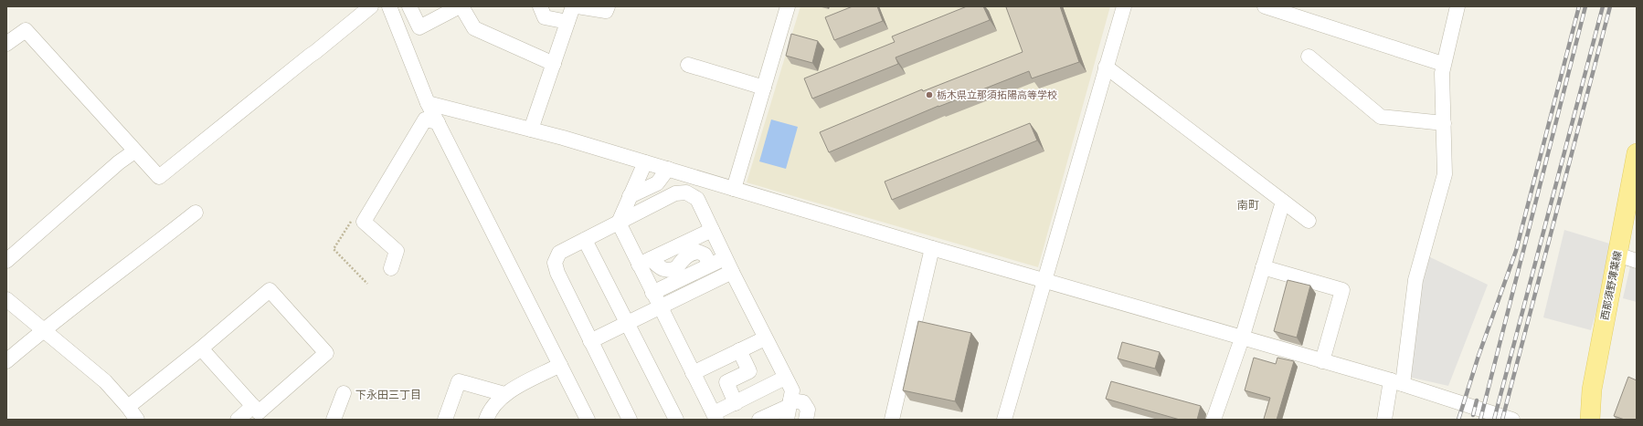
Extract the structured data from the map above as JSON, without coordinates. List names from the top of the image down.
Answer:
{
  "streets": {
    "main road": ["西那須野薄葉線"]
  },
  "districts": ["南町", "下永田三丁目"],
  "places": ["栃木県立那須拓陽高等学校"]
}
